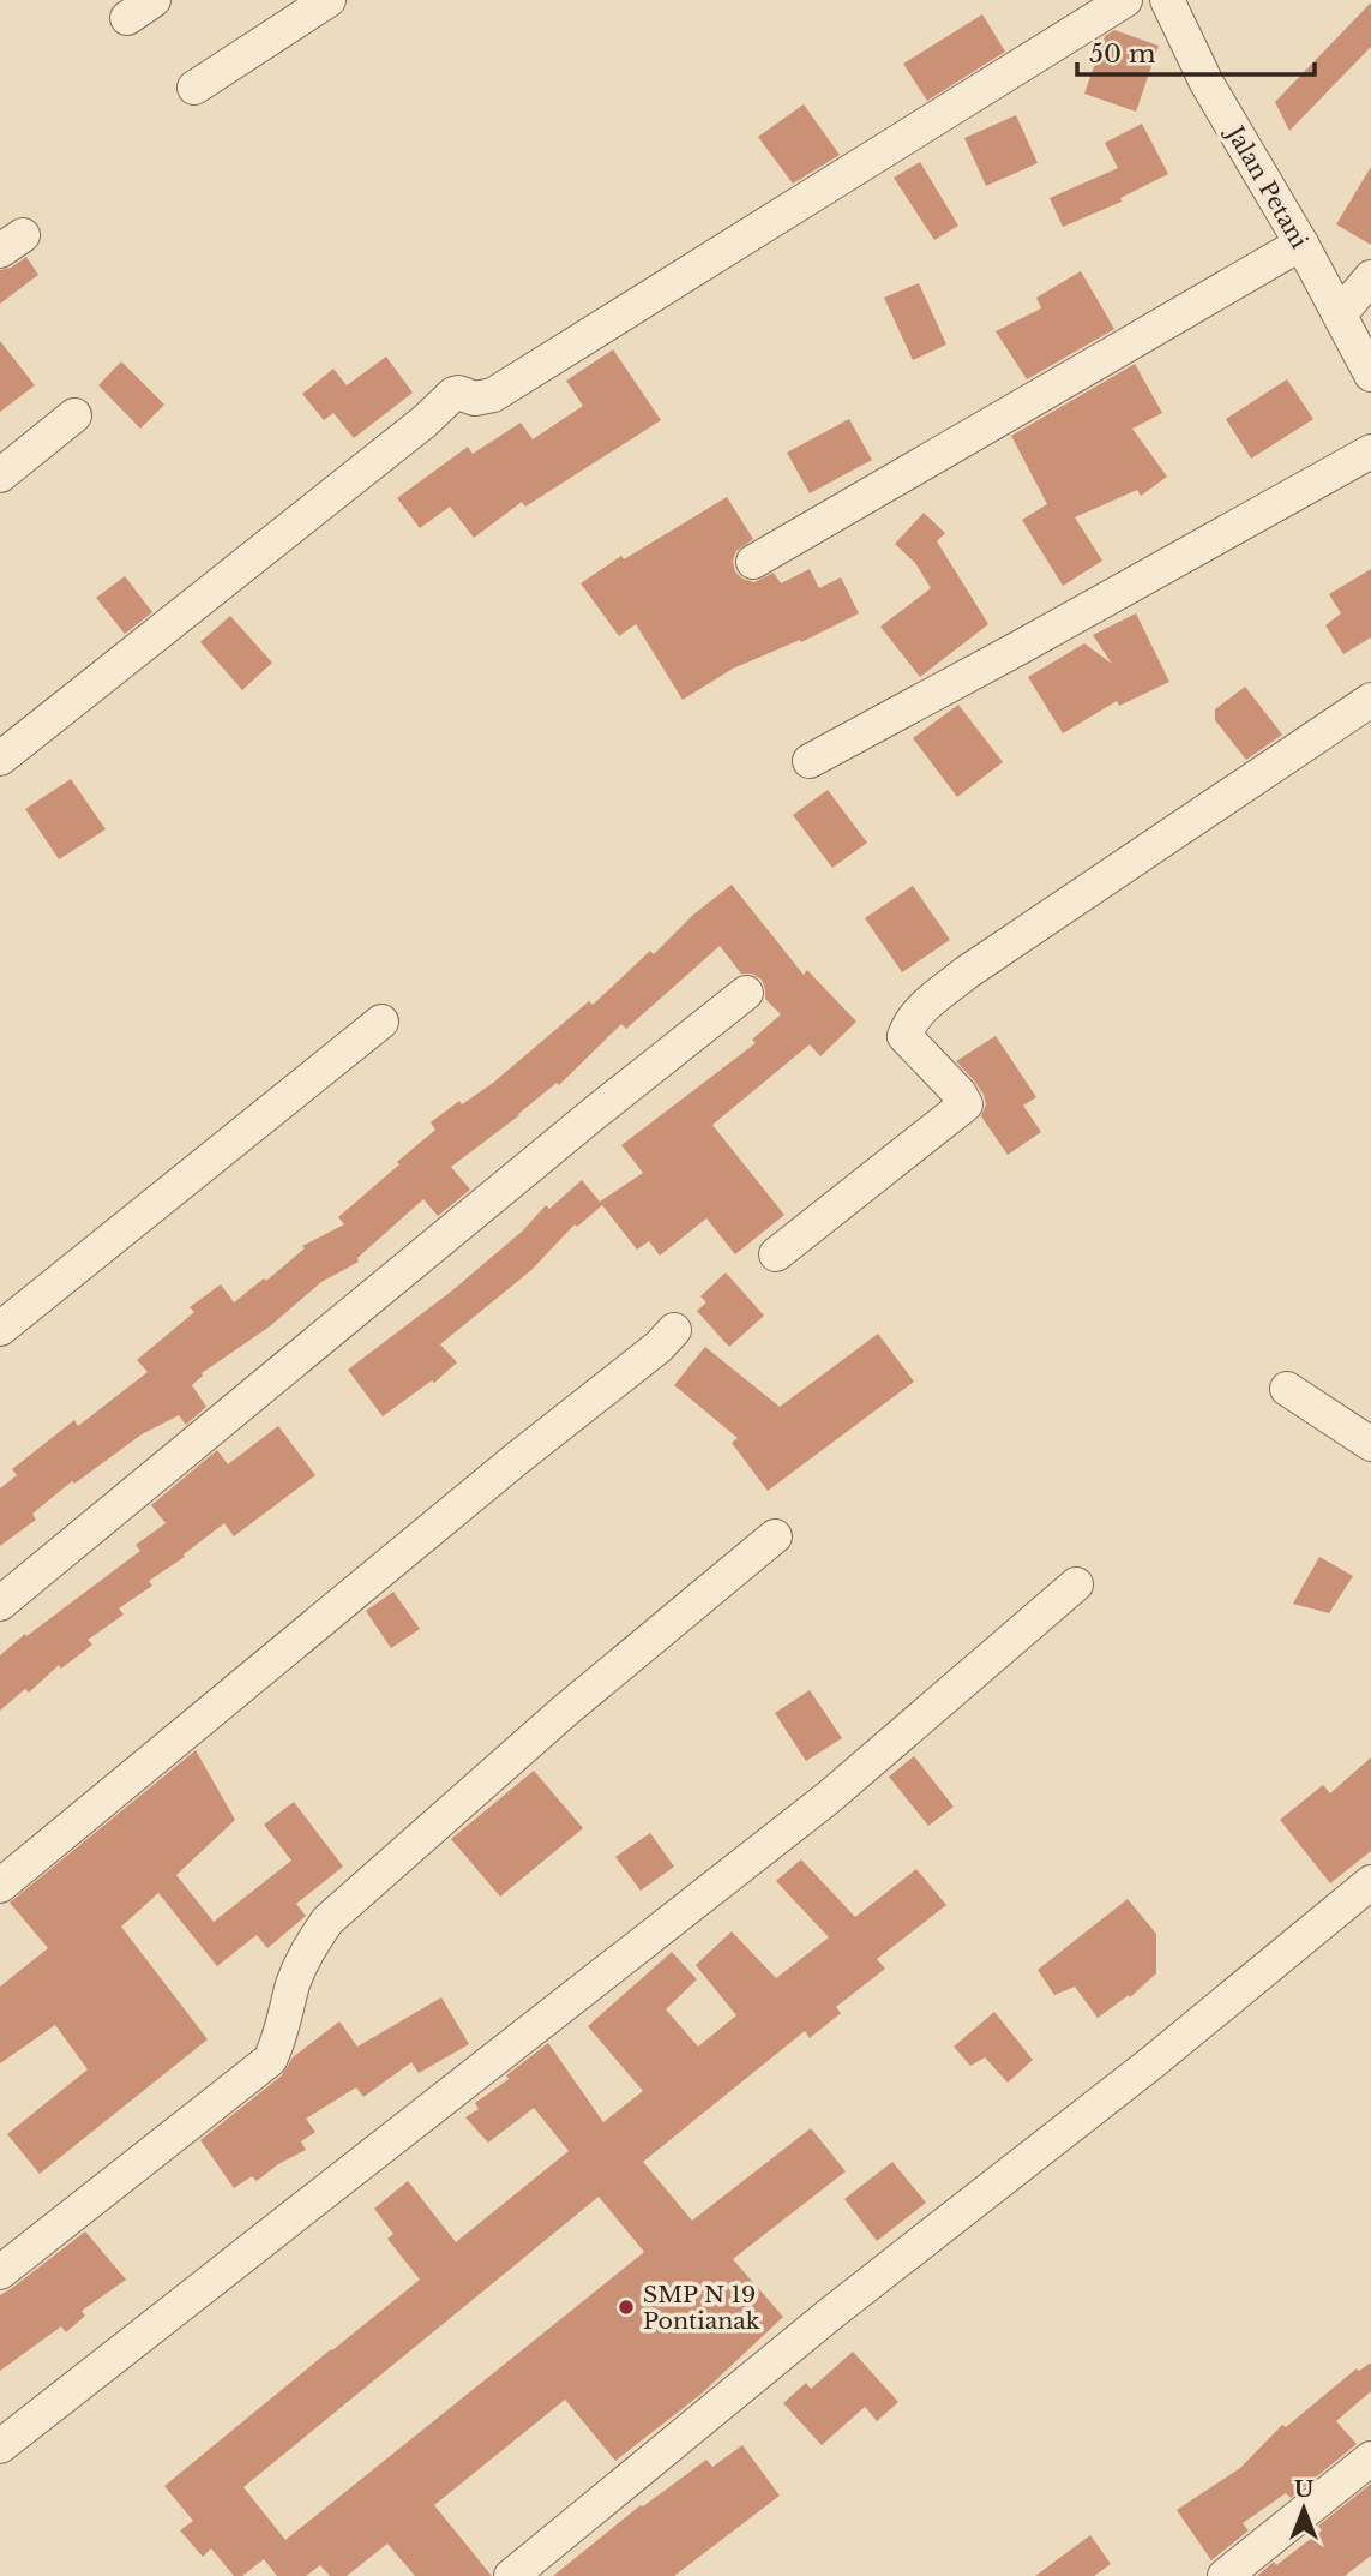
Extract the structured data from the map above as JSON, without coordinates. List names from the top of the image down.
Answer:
{
  "streets": {
    "street": ["Jalan Petani"]
  },
  "places": ["SMP N 19 Pontianak"],
  "scale_bar": "50 m",
  "north": "top"
}
